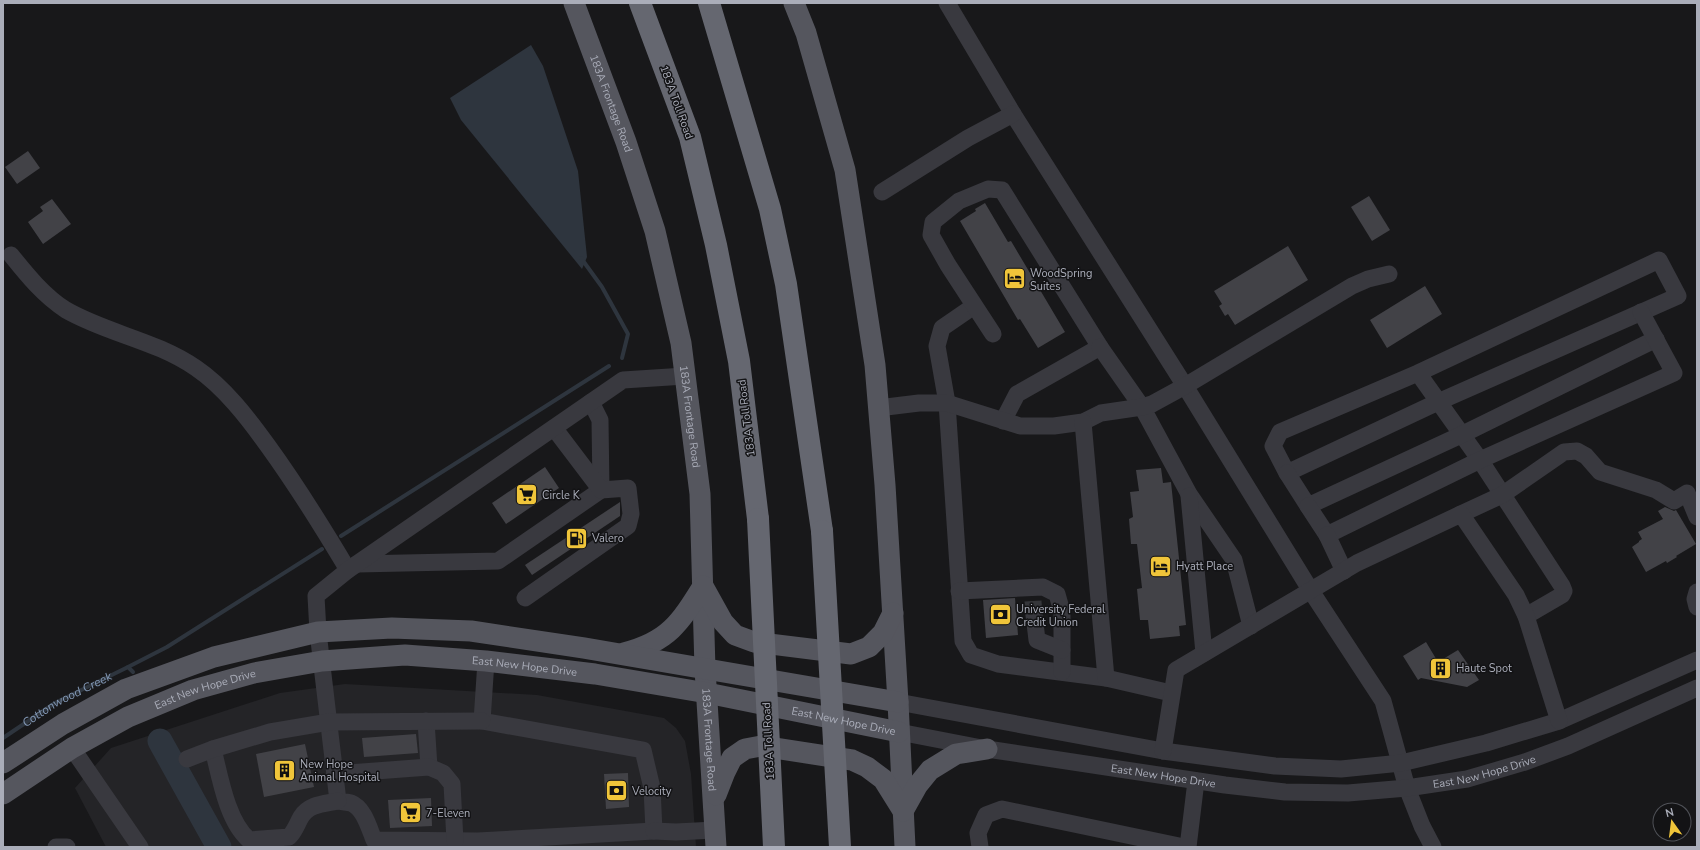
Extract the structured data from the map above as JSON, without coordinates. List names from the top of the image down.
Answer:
{
  "streets": {
    "highway": ["183A Toll Road"],
    "main road": ["183A Frontage Road", "East New Hope Drive"]
  },
  "crossings": [
    ["183A Frontage Road", "East New Hope Drive"]
  ],
  "water": ["Cottonwood Creek"],
  "places": {
    "hotel": ["WoodSpring Suites", "Hyatt Place"],
    "supermarket": ["Circle K", "7-Eleven"],
    "fuel station": ["Valero"],
    "bank": ["University Federal Credit Union", "Velocity"],
    "building": ["Haute Spot", "New Hope Animal Hospital"]
  },
  "north": "top"
}
